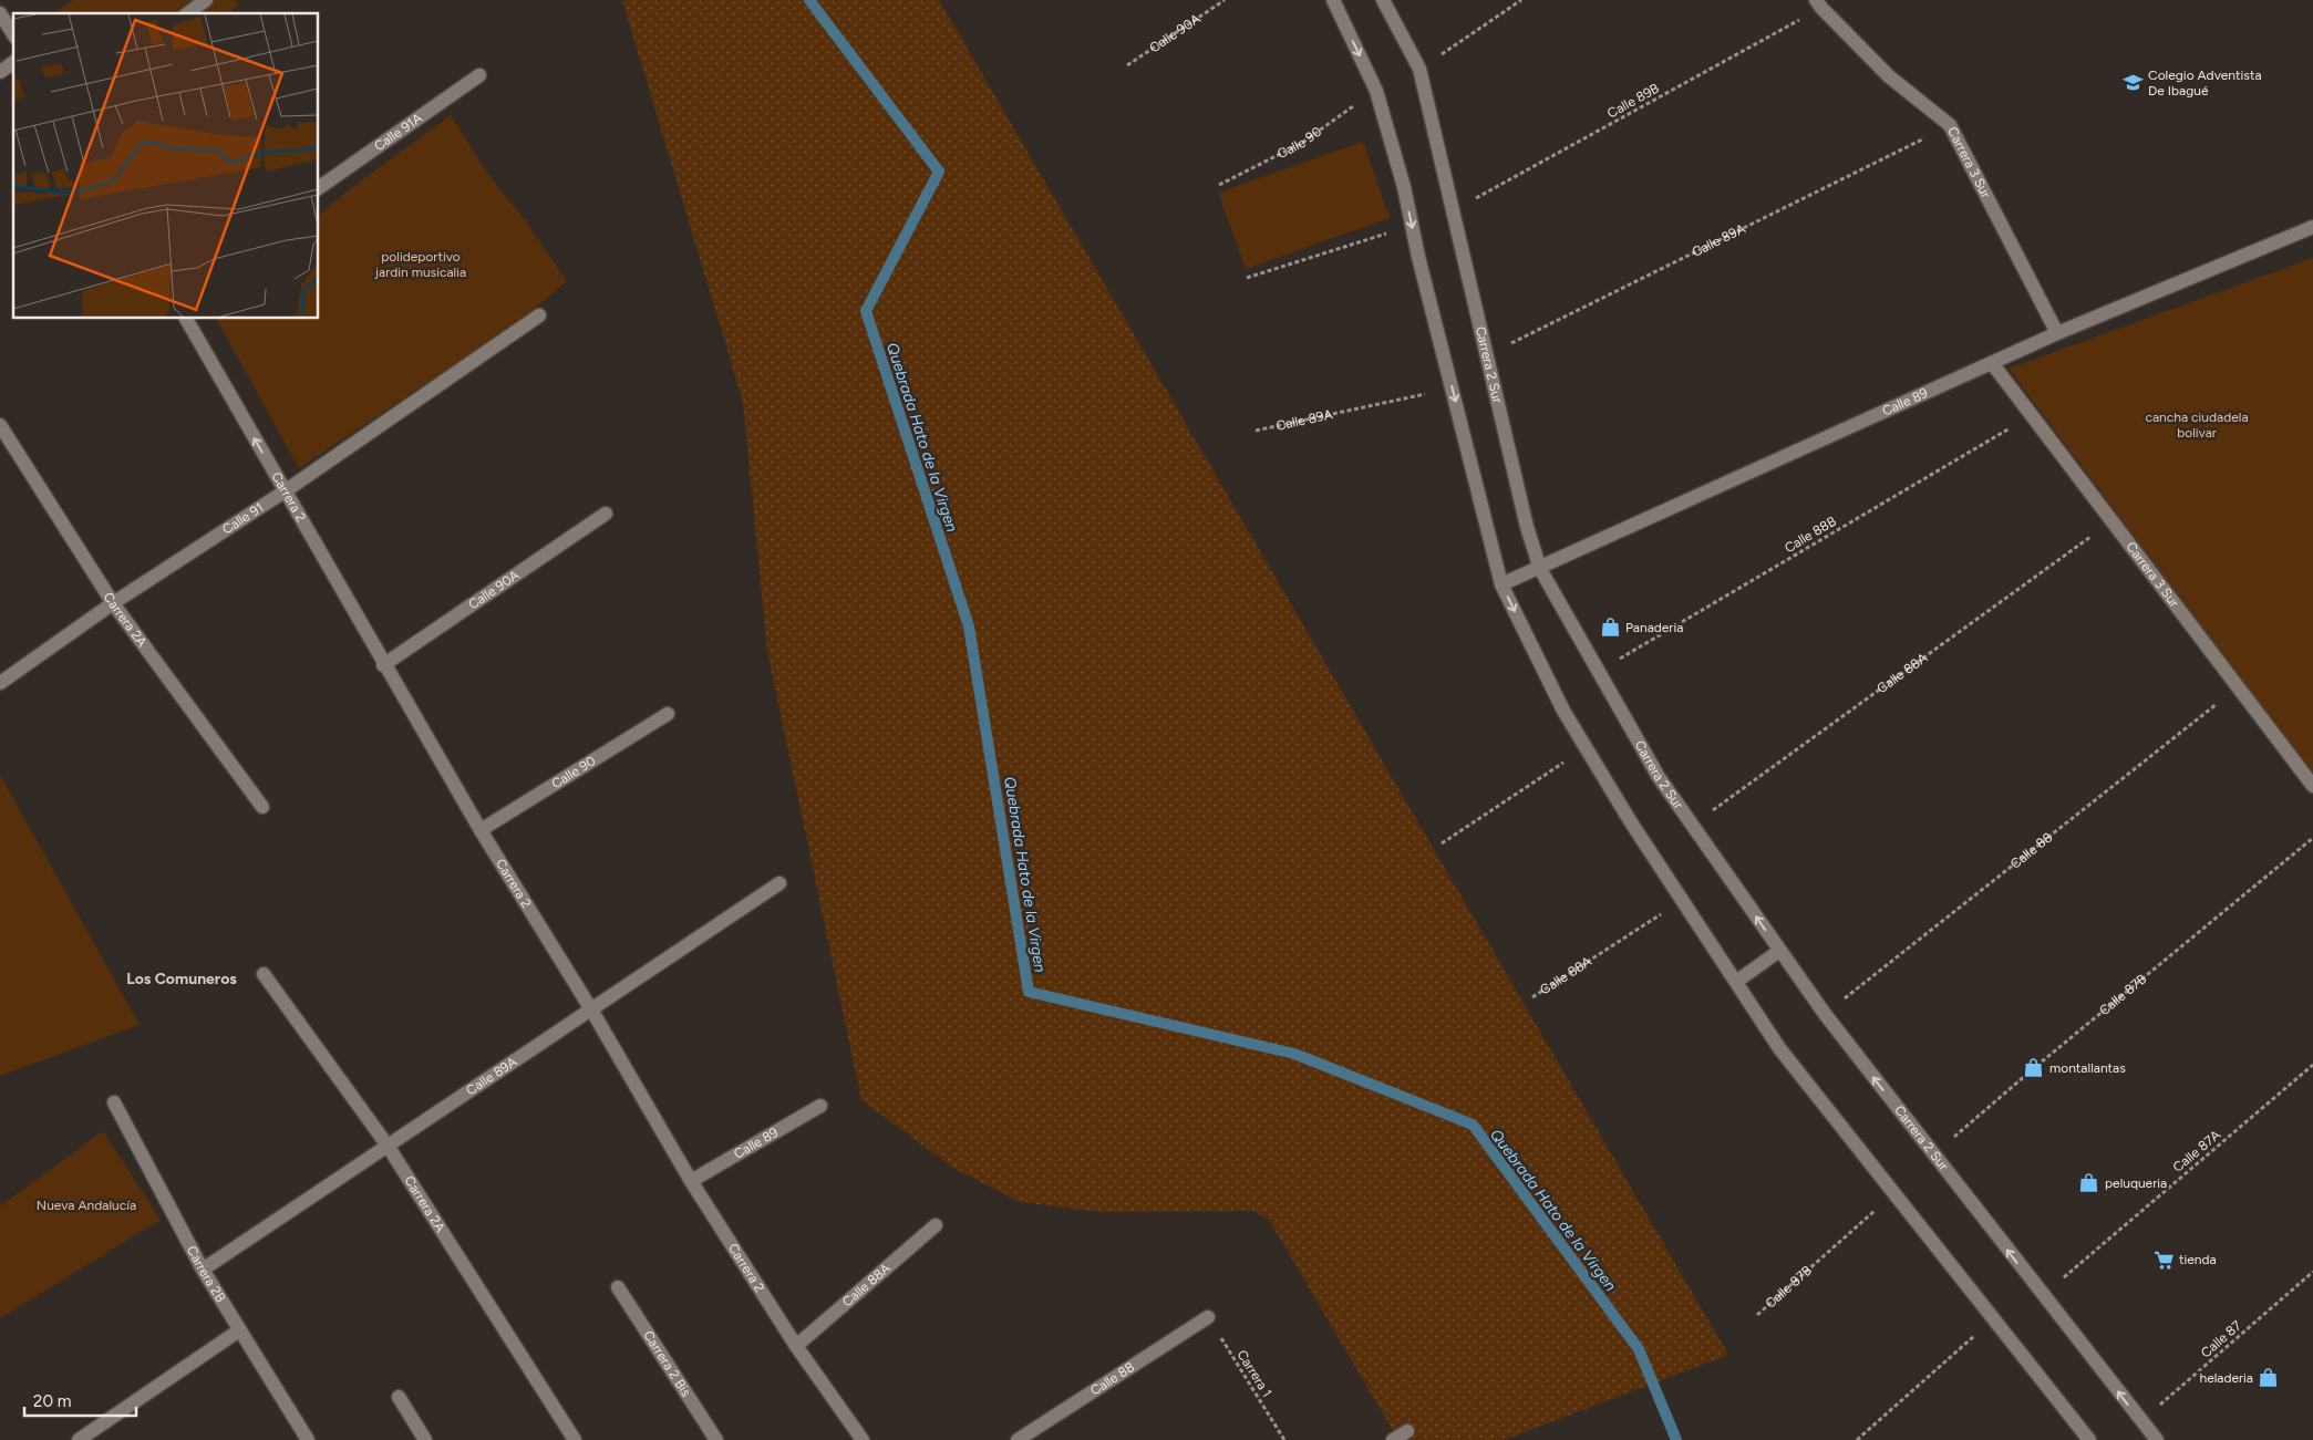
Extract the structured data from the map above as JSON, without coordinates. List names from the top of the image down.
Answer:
{
  "streets": {
    "street": [
      "Calle 90A",
      "Calle 91A",
      "Calle 90",
      "Carrera 3 Sur",
      "Calle 89A",
      "Carrera 2 Sur",
      "Calle 89",
      "Carrera 2",
      "Calle 91",
      "Carrera 2A",
      "Calle 88A",
      "Calle 88",
      "Carrera 2B",
      "Carrera 2 Bis"
    ],
    "path": [
      "Calle 89B",
      "Calle 88B",
      "Calle 87B",
      "Calle 87A",
      "Calle 87",
      "Carrera 1"
    ]
  },
  "crossings": [
    ["Calle 90A", "Carrera 2"],
    ["Calle 89B", "Carrera 3 Sur"],
    ["Calle 89B", "Carrera 2 Sur"],
    ["Calle 90", "Carrera 2"],
    ["Carrera 3 Sur", "Calle 89A"],
    ["Carrera 3 Sur", "Calle 89"],
    ["Carrera 3 Sur", "Calle 88B"],
    ["Carrera 3 Sur", "Calle 88A"],
    ["Carrera 3 Sur", "Calle 88"],
    ["Calle 89A", "Carrera 2 Sur"],
    ["Calle 89A", "Carrera 2"],
    ["Calle 89A", "Carrera 2A"],
    ["Calle 89A", "Carrera 2B"],
    ["Carrera 2 Sur", "Calle 89"],
    ["Carrera 2 Sur", "Calle 88B"],
    ["Carrera 2 Sur", "Calle 88A"],
    ["Carrera 2 Sur", "Calle 88"],
    ["Carrera 2 Sur", "Calle 87B"],
    ["Carrera 2 Sur", "Calle 87A"],
    ["Carrera 2 Sur", "Calle 87"],
    ["Calle 89", "Carrera 2"],
    ["Carrera 2", "Calle 91"],
    ["Carrera 2", "Calle 88A"],
    ["Calle 91", "Carrera 2A"],
    ["Calle 88", "Carrera 1"]
  ],
  "districts": ["Los Comuneros"],
  "water": ["Quebrada Hato de la Virgen"],
  "parks": ["polideportivo jardin musicalia", "cancha ciudadela bolivar", "Nueva Andalucía"],
  "places": {
    "school or university": ["Colegio Adventista De Ibagué"],
    "shop": [
      "Panaderia",
      "montallantas",
      "peluqueria",
      "heladeria"
    ],
    "supermarket": ["tienda"]
  },
  "scale_bar": "20 m"
}
